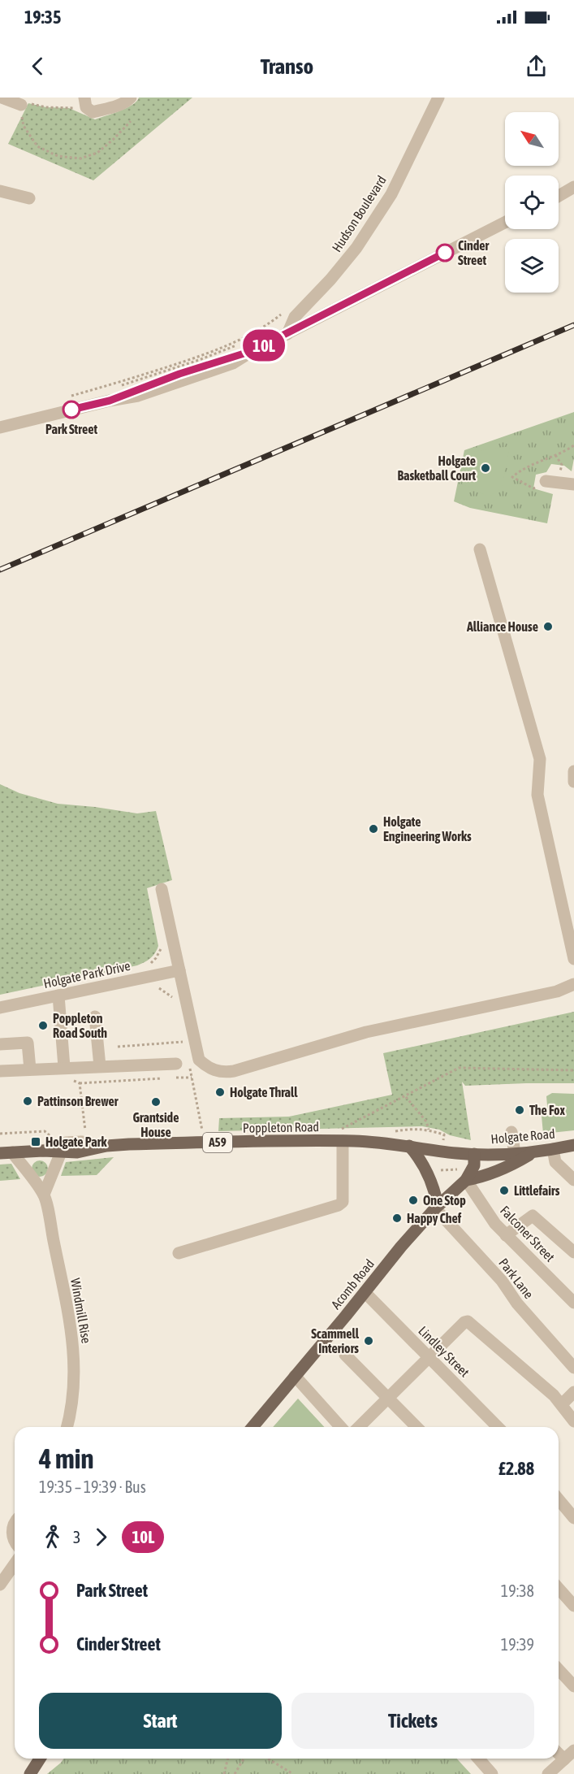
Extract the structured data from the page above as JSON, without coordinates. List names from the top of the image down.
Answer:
{
  "streets": {
    "main road": [
      "Poppleton Road",
      "Holgate Road",
      "A59",
      "Acomb Road"
    ],
    "street": [
      "Hudson Boulevard",
      "Holgate Park Drive",
      "Falconer Street",
      "Park Lane",
      "Windmill Rise",
      "Lindley Street"
    ]
  },
  "crossings": [
    ["Poppleton Road", "Holgate Road"],
    ["Poppleton Road", "Acomb Road"],
    ["Poppleton Road", "Windmill Rise"],
    ["Holgate Road", "Acomb Road"],
    ["Falconer Street", "Acomb Road"],
    ["Park Lane", "Acomb Road"],
    ["Acomb Road", "Lindley Street"]
  ],
  "places": {
    "other": [
      "Cinder Street",
      "Park Street",
      "Holgate Basketball Court",
      "Alliance House",
      "Holgate Engineering Works",
      "Poppleton Road South",
      "Holgate Thrall",
      "Pattinson Brewer",
      "Grantside House",
      "The Fox",
      "Littlefairs",
      "One Stop",
      "Happy Chef",
      "Scammell Interiors"
    ],
    "transit": ["Holgate Park"]
  },
  "lines": ["bus line 10L"],
  "north": "top left",
  "page": {
    "status": "19:35",
    "header": "Transo",
    "on_map": "10L",
    "heading": ["4 min", "19:35 – 19:39 · Bus", "£2.88"],
    "legs": ["3", "10L"],
    "list": [
      {
        "name": "Park Street",
        "value": "19:38"
      },
      {
        "name": "Cinder Street",
        "value": "19:39"
      }
    ],
    "buttons": ["Start", "Tickets"]
  }
}
